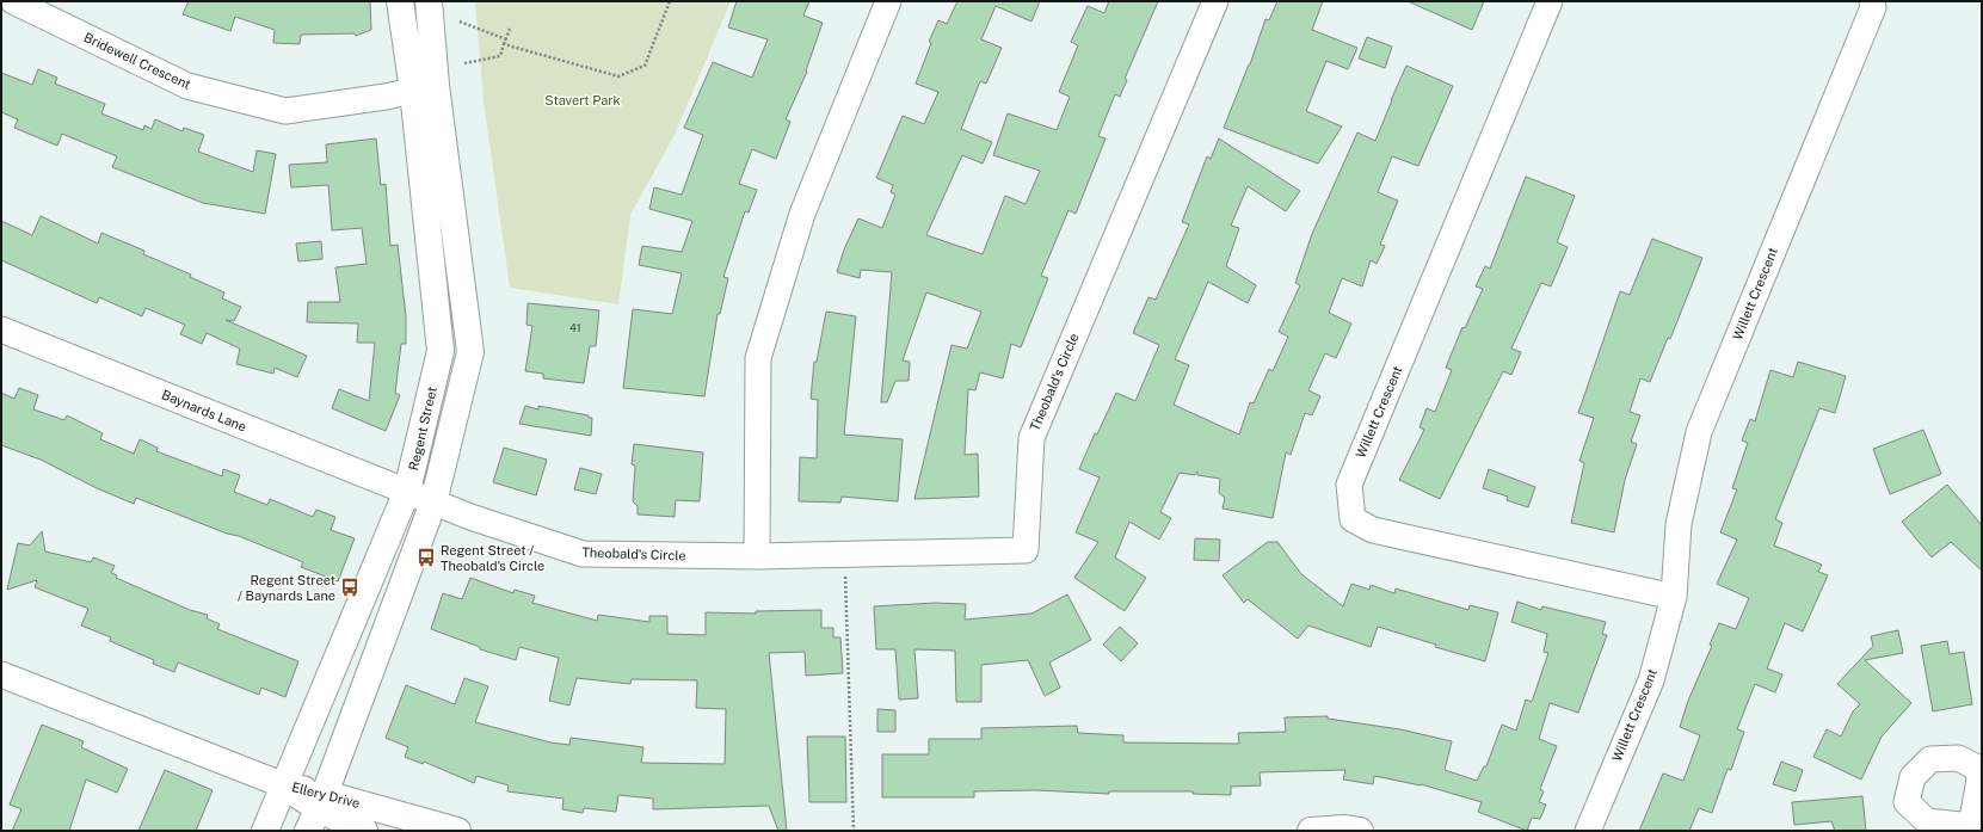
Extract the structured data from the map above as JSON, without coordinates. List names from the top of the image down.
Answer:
{
  "streets": {
    "street": [
      "Bridewell Crescent",
      "Willett Crescent",
      "Theobald's Circle",
      "Baynards Lane",
      "Regent Street",
      "Ellery Drive"
    ]
  },
  "crossings": [
    ["Bridewell Crescent", "Regent Street"],
    ["Theobald's Circle", "Baynards Lane"],
    ["Theobald's Circle", "Regent Street"],
    ["Baynards Lane", "Regent Street"],
    ["Regent Street", "Ellery Drive"]
  ],
  "parks": ["Stavert Park"],
  "places": {
    "bus stop": ["Regent Street / Theobald's Circle", "Regent Street / Baynards Lane"]
  },
  "house_numbers": ["41"]
}
